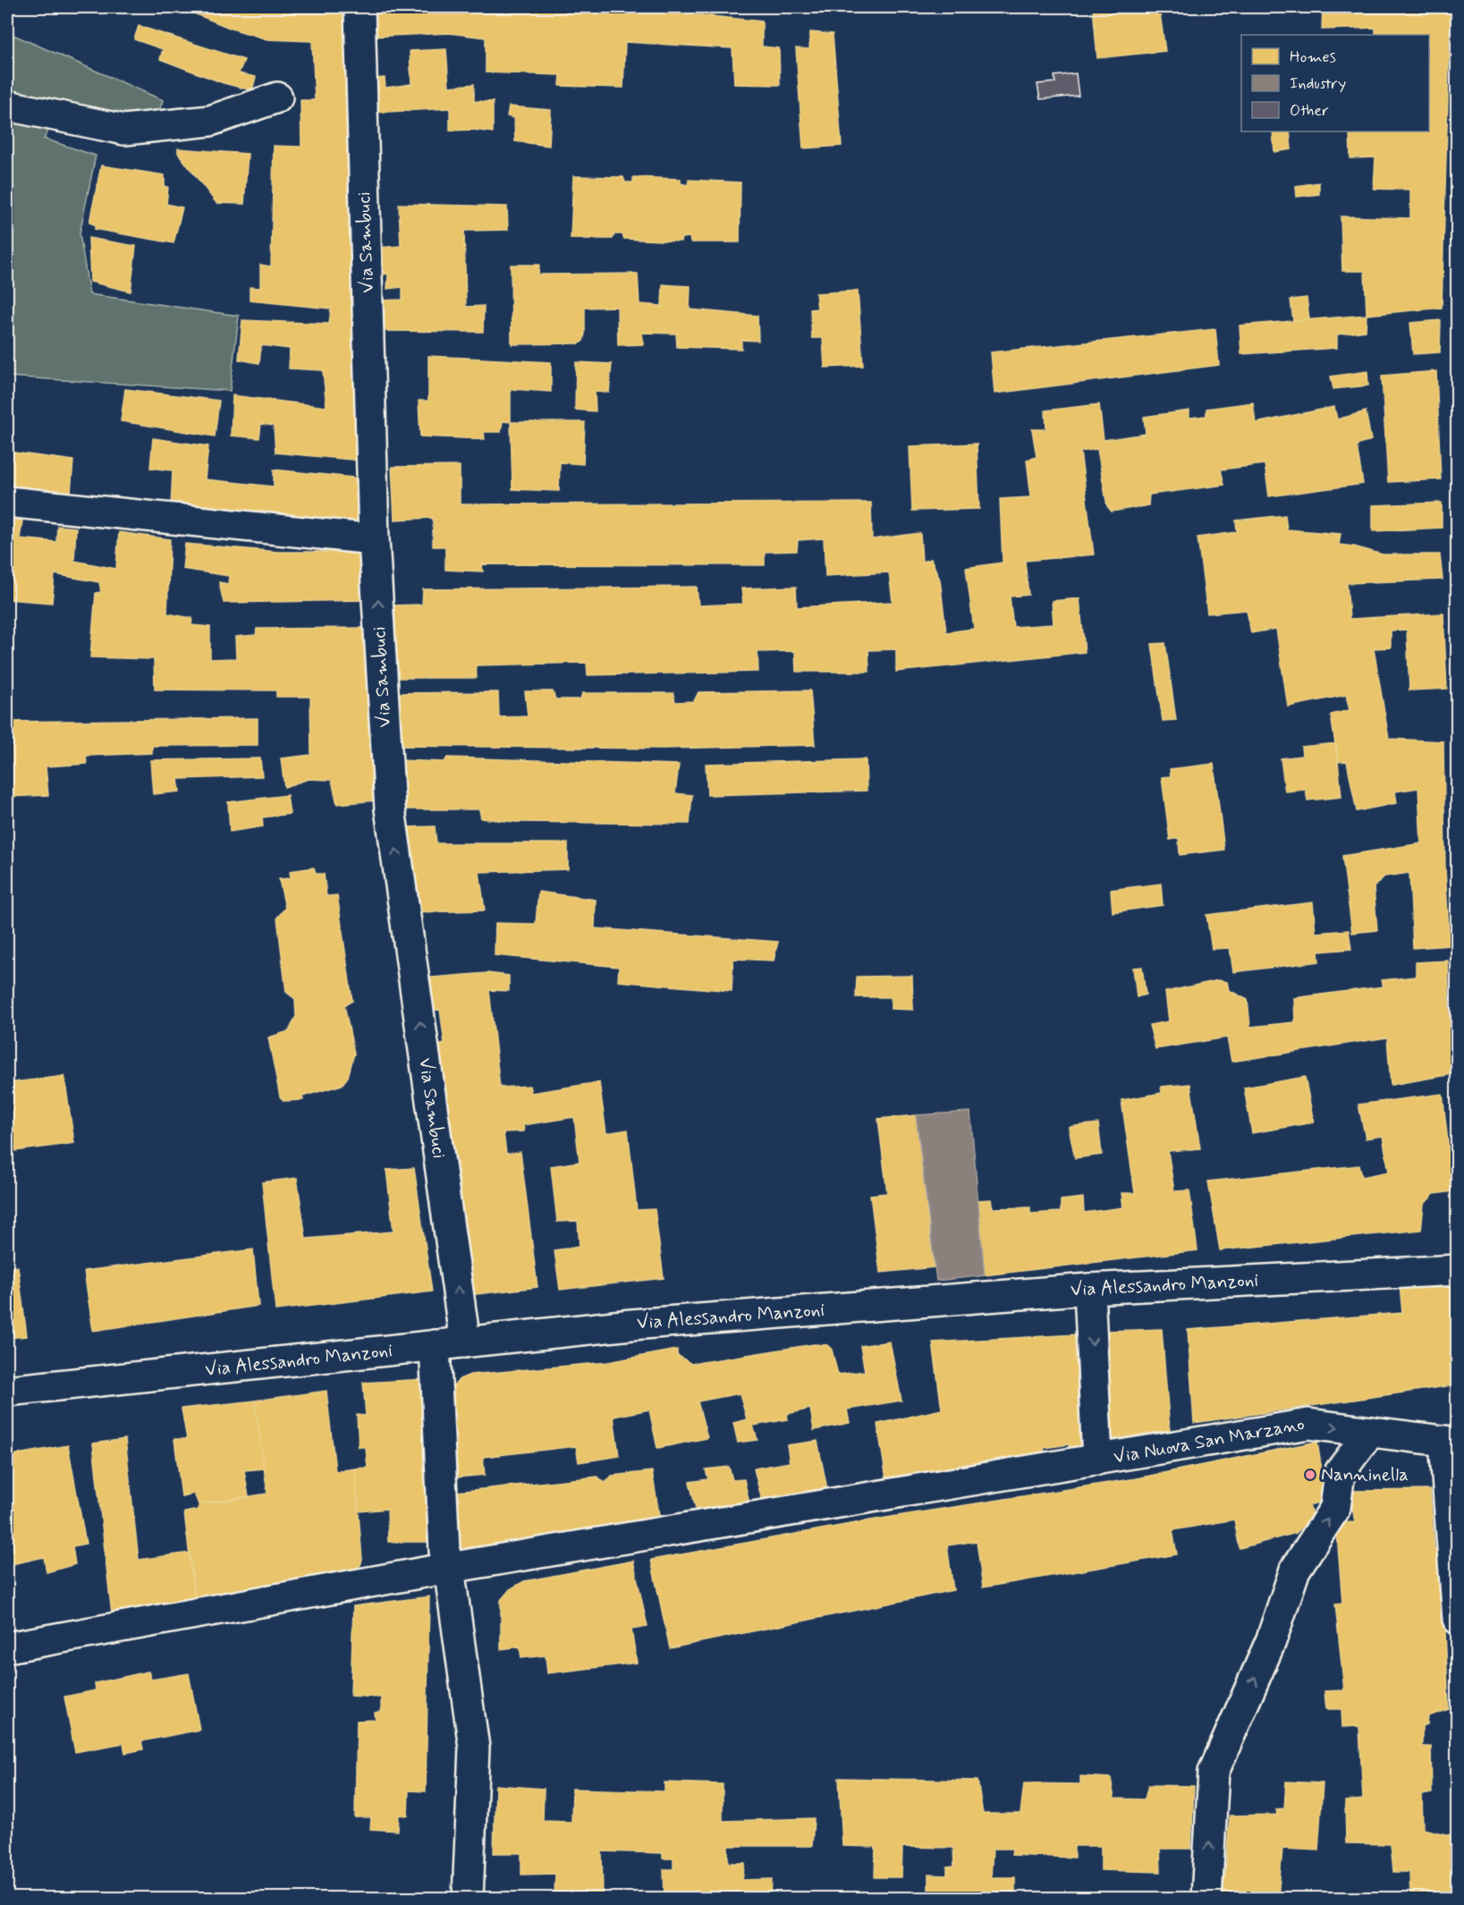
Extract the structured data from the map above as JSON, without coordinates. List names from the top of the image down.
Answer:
{
  "streets": {
    "street": ["Via Sambuci", "Via Alessandro Manzoni", "Via Nuova San Marzano"]
  },
  "crossings": [
    ["Via Sambuci", "Via Alessandro Manzoni"],
    ["Via Alessandro Manzoni", "Via Nuova San Marzano"]
  ],
  "one_way": ["Via Sambuci"],
  "places": ["Nanninella"],
  "legend": ["Homes", "Industry", "Other"]
}
